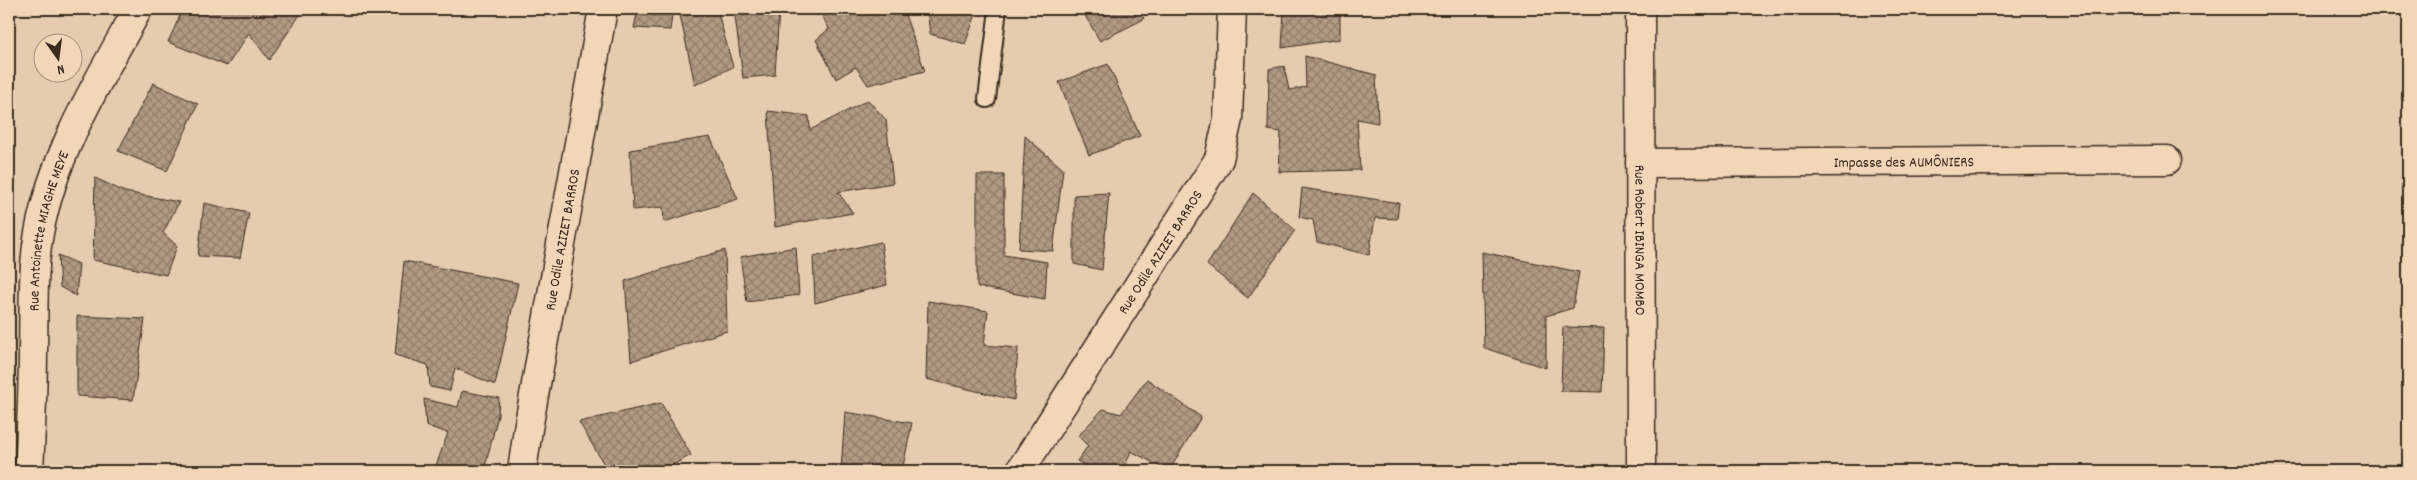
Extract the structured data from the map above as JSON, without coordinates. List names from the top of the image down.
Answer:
{
  "streets": {
    "street": [
      "Impasse des AUMÔNIERS",
      "Rue Antoinette MIAGHE MEYE",
      "Rue Odile AZIZET BARROS",
      "Rue Robert IBINGA MOMBO"
    ]
  },
  "crossings": [
    ["Impasse des AUMÔNIERS", "Rue Robert IBINGA MOMBO"]
  ],
  "north": "bottom"
}
